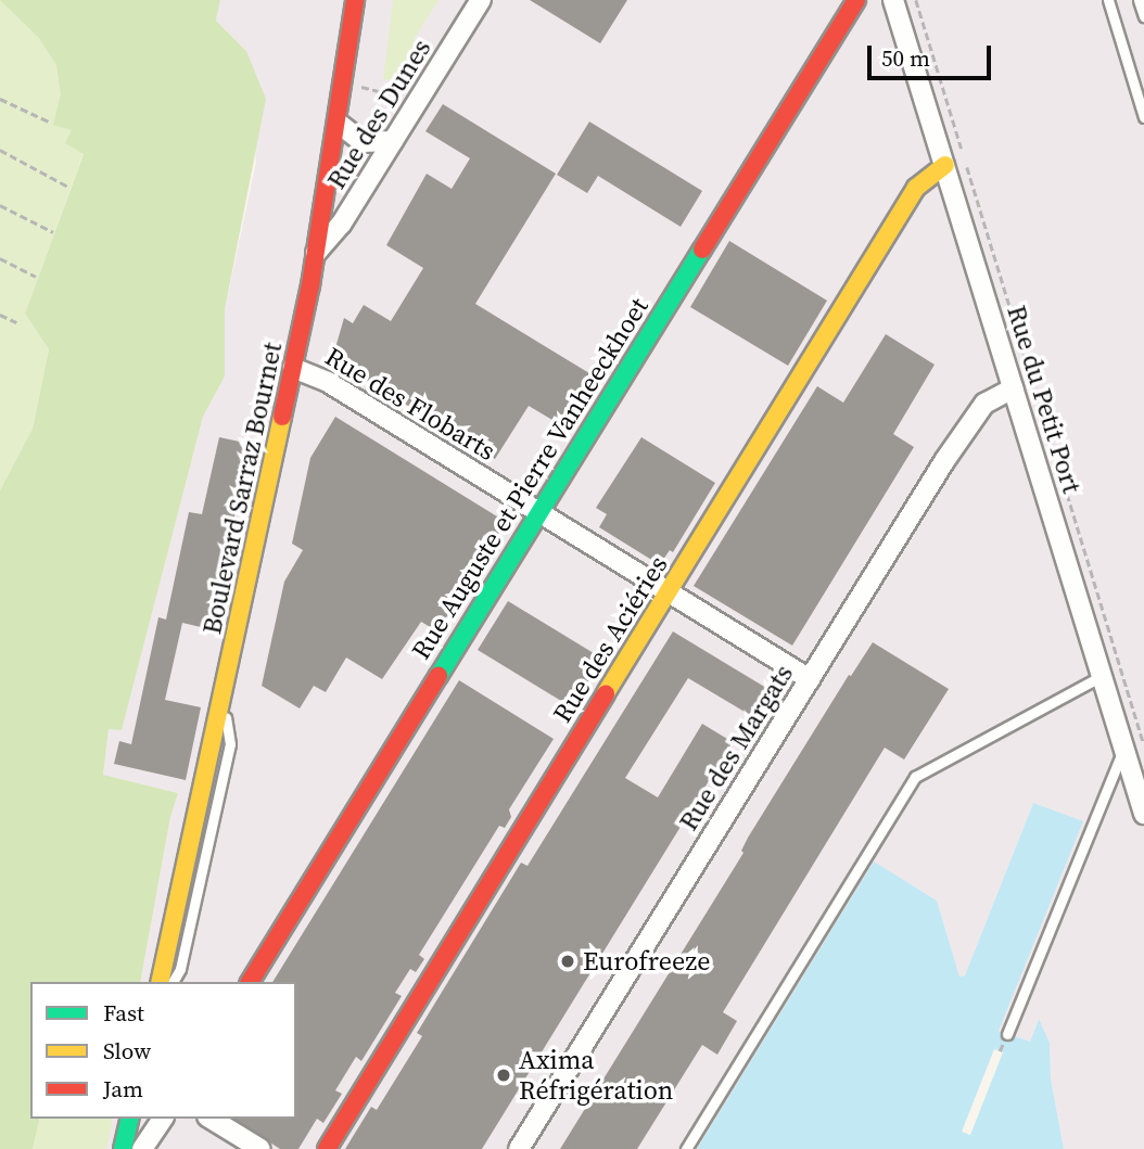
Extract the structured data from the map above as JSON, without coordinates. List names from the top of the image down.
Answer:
{
  "streets": {
    "street": [
      "Rue des Dunes",
      "Rue du Petit Port",
      "Rue des Flobarts",
      "Rue Auguste et Pierre Vanheeckhoet",
      "Boulevard Sarraz Bournet",
      "Rue des Aciéries",
      "Rue des Margats"
    ]
  },
  "crossings": [
    ["Rue des Dunes", "Boulevard Sarraz Bournet"],
    ["Rue du Petit Port", "Rue des Aciéries"],
    ["Rue du Petit Port", "Rue des Margats"],
    ["Rue des Flobarts", "Rue Auguste et Pierre Vanheeckhoet"],
    ["Rue des Flobarts", "Boulevard Sarraz Bournet"],
    ["Rue des Flobarts", "Rue des Aciéries"],
    ["Rue des Flobarts", "Rue des Margats"]
  ],
  "places": ["Eurofreeze", "Axima Réfrigération"],
  "legend": ["Fast", "Slow", "Jam"],
  "scale_bar": "50 m"
}
